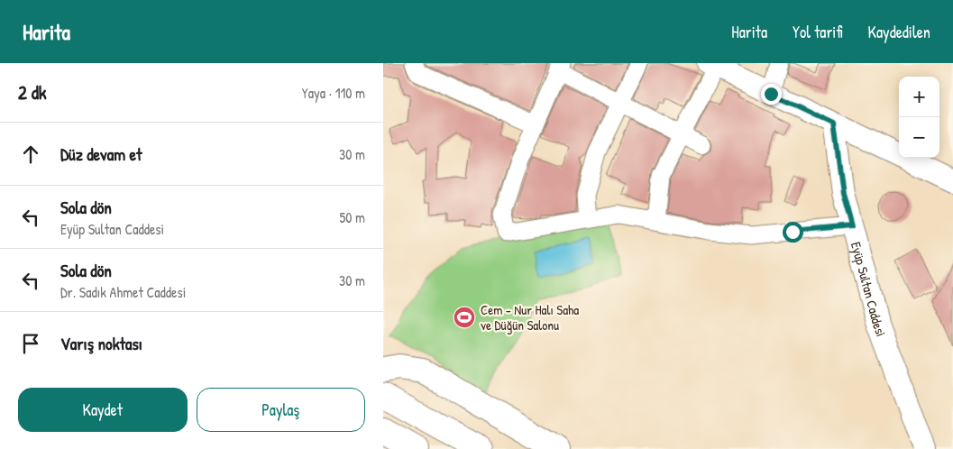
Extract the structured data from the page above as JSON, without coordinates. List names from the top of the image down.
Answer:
{
  "streets": {
    "street": ["Eyüp Sultan Caddesi"]
  },
  "places": {
    "sports": ["Cem - Nur Halı Saha ve Düğün Salonu"]
  },
  "page": {
    "header": "Harita",
    "nav": ["Harita", "Yol tarifi", "Kaydedilen"],
    "heading": ["2 dk", "Yaya · 110 m"],
    "map_buttons": ["+", "−"],
    "list": [
      ["Düz devam et", "30 m"],
      ["Sola dön", "Eyüp Sultan Caddesi", "50 m"],
      ["Sola dön", "Dr. Sadık Ahmet Caddesi", "30 m"],
      "Varış noktası"
    ],
    "buttons": ["Kaydet", "Paylaş"]
  }
}
